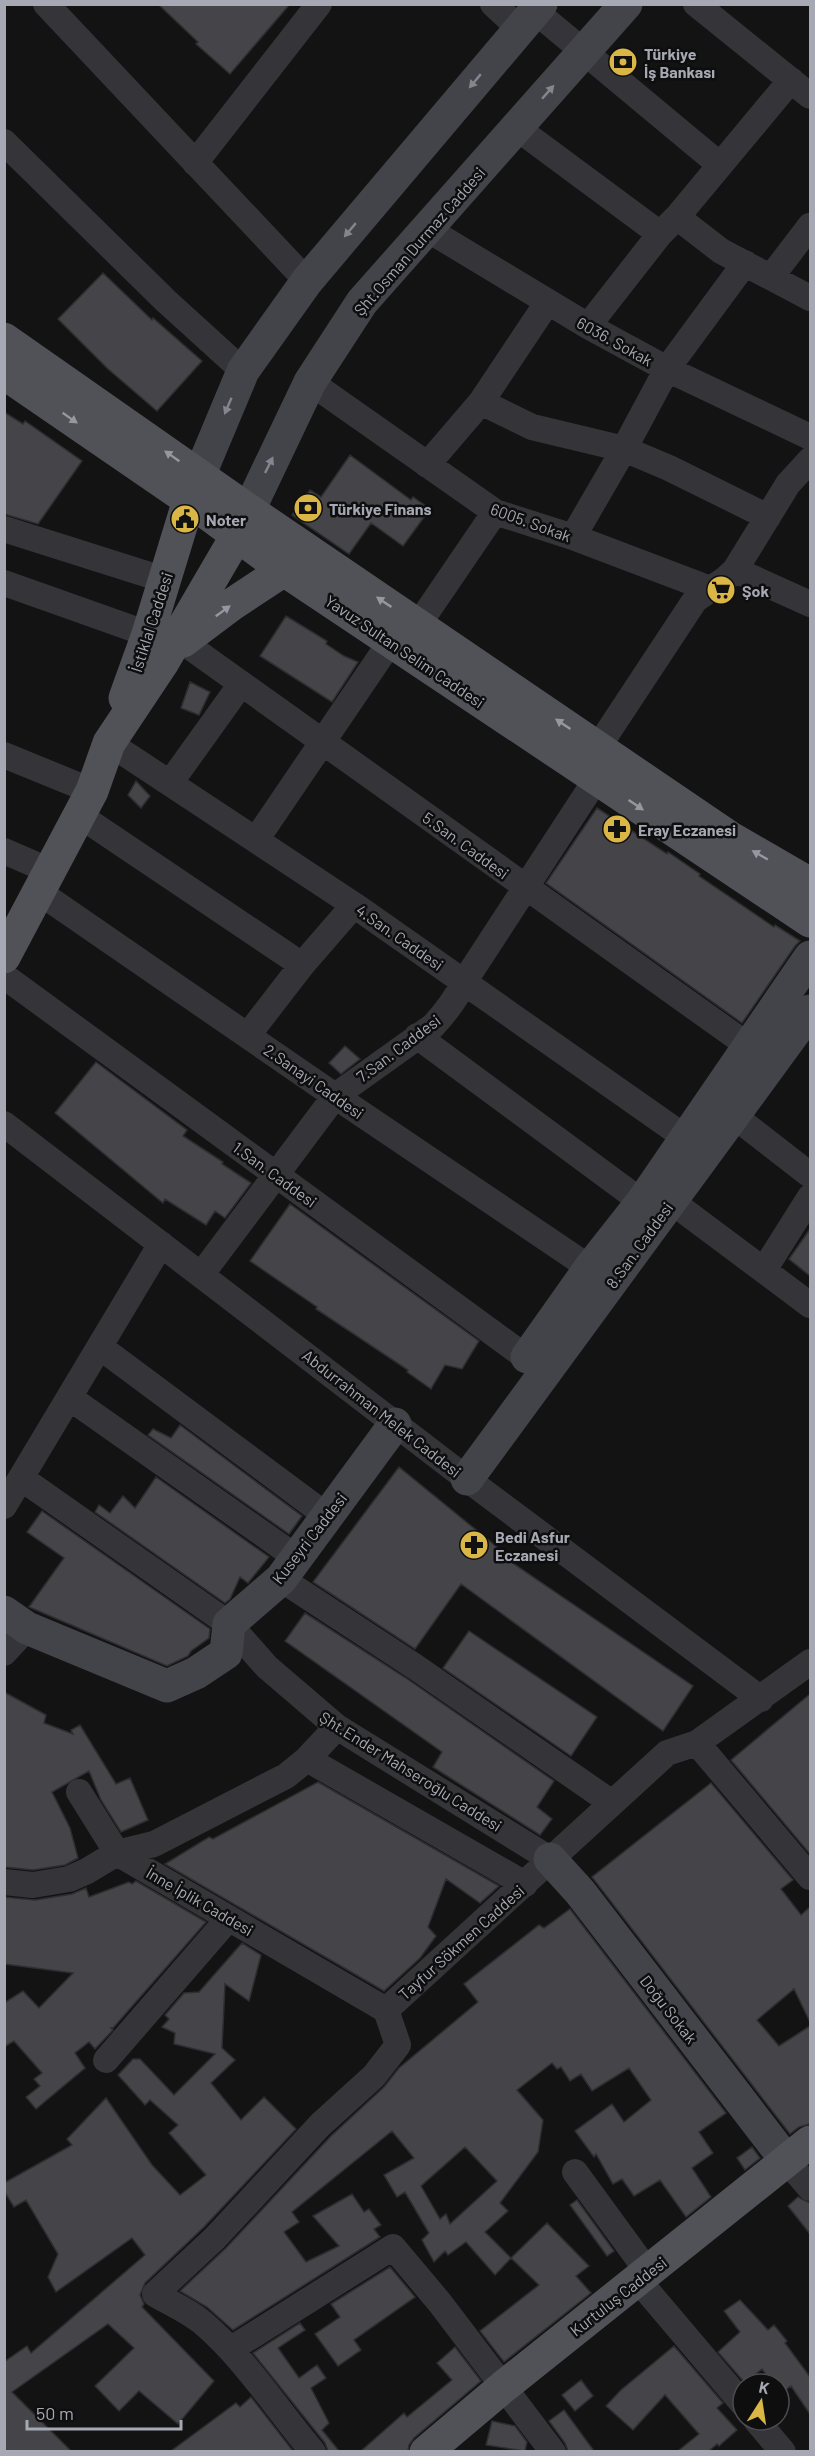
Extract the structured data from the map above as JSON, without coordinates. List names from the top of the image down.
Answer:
{
  "streets": {
    "main road": ["İstiklal Caddesi", "Yavuz Sultan Selim Caddesi", "Kurtuluş Caddesi"],
    "street": [
      "Şht.Osman Durmaz Caddesi",
      "6036. Sokak",
      "6005. Sokak",
      "5.San. Caddesi",
      "4.San. Caddesi",
      "7.San. Caddesi",
      "2.Sanayi Caddesi",
      "1.San. Caddesi",
      "8.San. Caddesi",
      "Abdurrahman Melek Caddesi",
      "Kuseyri Caddesi",
      "Şht.Ender Mahseroğlu Caddesi",
      "İnne İplik Caddesi",
      "Tayfur Sökmen Caddesi",
      "Doğu Sokak"
    ]
  },
  "crossings": [
    ["Şht.Osman Durmaz Caddesi", "6036. Sokak"],
    ["Şht.Osman Durmaz Caddesi", "6005. Sokak"],
    ["Şht.Osman Durmaz Caddesi", "İstiklal Caddesi"],
    ["Şht.Osman Durmaz Caddesi", "Yavuz Sultan Selim Caddesi"],
    ["6005. Sokak", "7.San. Caddesi"],
    ["İstiklal Caddesi", "Yavuz Sultan Selim Caddesi"],
    ["İstiklal Caddesi", "5.San. Caddesi"],
    ["İstiklal Caddesi", "4.San. Caddesi"],
    ["İstiklal Caddesi", "2.Sanayi Caddesi"],
    ["Yavuz Sultan Selim Caddesi", "7.San. Caddesi"],
    ["5.San. Caddesi", "7.San. Caddesi"],
    ["5.San. Caddesi", "8.San. Caddesi"],
    ["4.San. Caddesi", "7.San. Caddesi"],
    ["4.San. Caddesi", "8.San. Caddesi"],
    ["7.San. Caddesi", "2.Sanayi Caddesi"],
    ["7.San. Caddesi", "1.San. Caddesi"],
    ["7.San. Caddesi", "Abdurrahman Melek Caddesi"],
    ["2.Sanayi Caddesi", "8.San. Caddesi"],
    ["1.San. Caddesi", "8.San. Caddesi"],
    ["8.San. Caddesi", "Abdurrahman Melek Caddesi"],
    ["Abdurrahman Melek Caddesi", "Kuseyri Caddesi"],
    ["Abdurrahman Melek Caddesi", "Tayfur Sökmen Caddesi"],
    ["Kuseyri Caddesi", "Şht.Ender Mahseroğlu Caddesi"],
    ["Şht.Ender Mahseroğlu Caddesi", "Tayfur Sökmen Caddesi"],
    ["Şht.Ender Mahseroğlu Caddesi", "Doğu Sokak"],
    ["İnne İplik Caddesi", "Tayfur Sökmen Caddesi"],
    ["Tayfur Sökmen Caddesi", "Doğu Sokak"],
    ["Doğu Sokak", "Kurtuluş Caddesi"]
  ],
  "places": {
    "bank": ["Türkiye İş Bankası", "Türkiye Finans"],
    "public building": ["Noter"],
    "supermarket": ["Şok"],
    "pharmacy": ["Eray Eczanesi", "Bedi Asfur Eczanesi"]
  },
  "scale_bar": "50 m",
  "north": "top"
}
